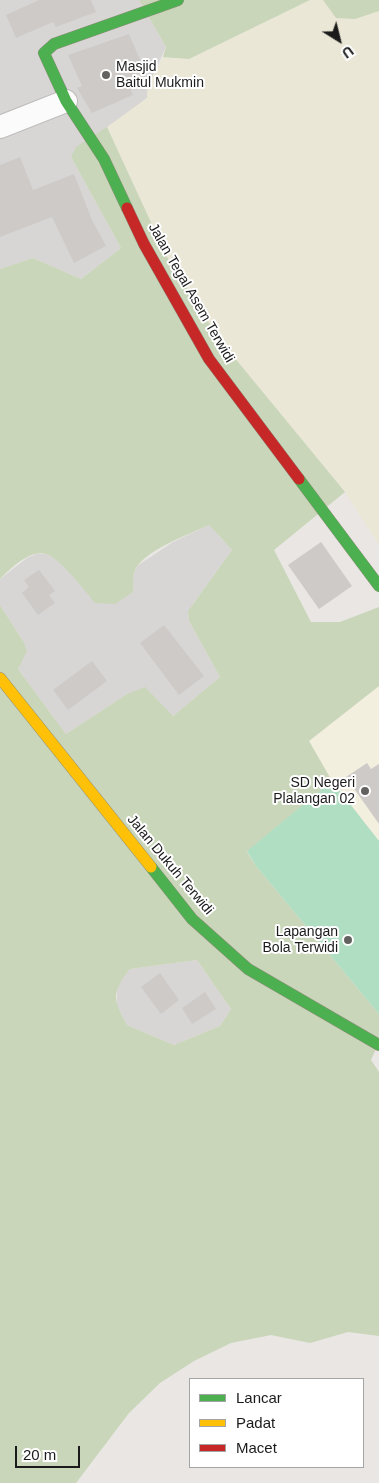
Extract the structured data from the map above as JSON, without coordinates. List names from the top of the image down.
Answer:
{
  "streets": {
    "street": ["Jalan Tegal Asem Terwidi", "Jalan Dukuh Terwidi"]
  },
  "places": ["Masjid Baitul Mukmin", "SD Negeri Plalangan 02", "Lapangan Bola Terwidi"],
  "legend": ["Lancar", "Padat", "Macet"],
  "scale_bar": "20 m",
  "north": "bottom right"
}
